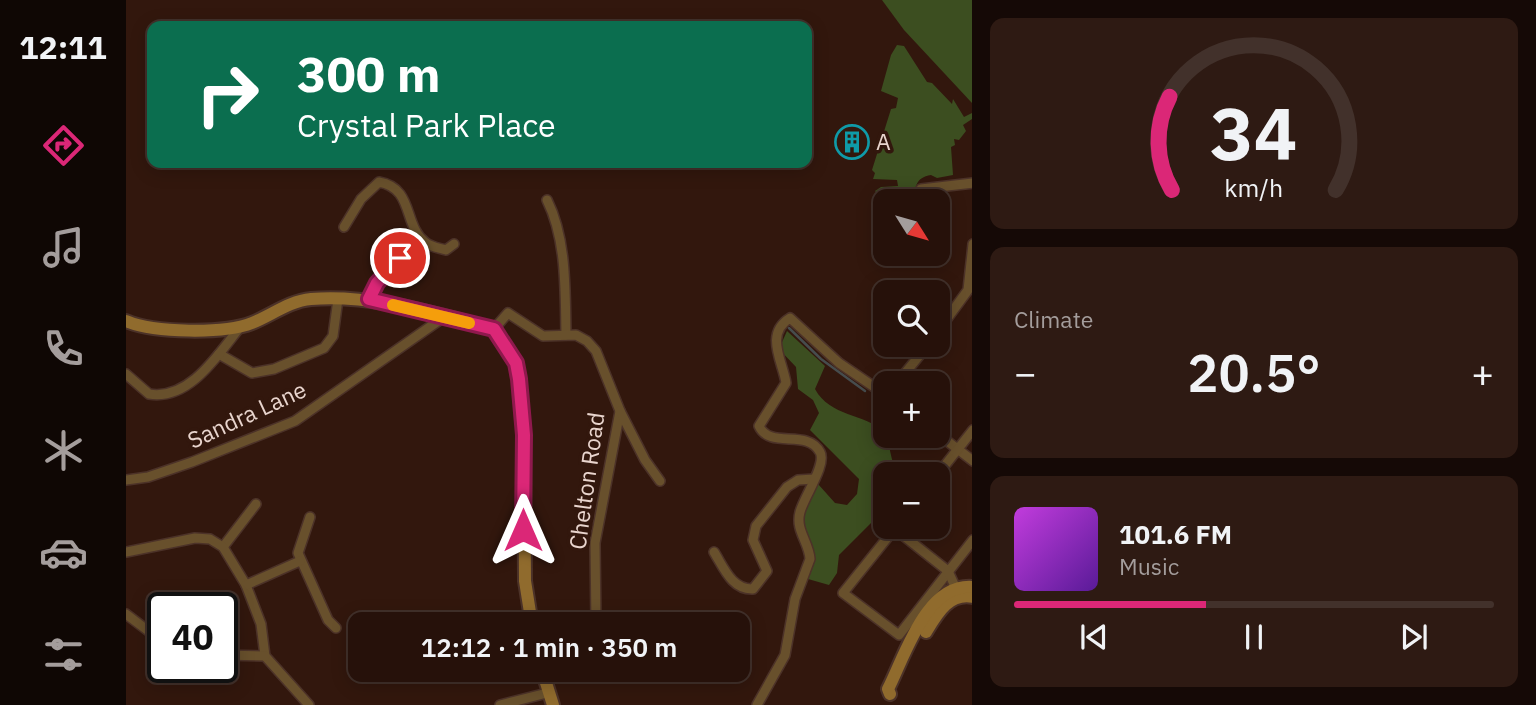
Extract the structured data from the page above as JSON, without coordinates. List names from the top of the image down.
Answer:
{
  "streets": {
    "street": ["Sandra Lane", "Chelton Road"]
  },
  "places": {
    "building": ["A"]
  },
  "north": "bottom right",
  "page": {
    "tabs": "12:11",
    "turn": ["300 m", "Crystal Park Place"],
    "map_buttons": ["+", "−"],
    "tile": "Climate",
    "heat": ["−", "20.5°", "+"],
    "song": ["101.6 FM", "Music"],
    "limit": "40",
    "trip": "12:12 · 1 min · 350 m",
    "gauge": ["34", "km/h"]
  }
}
